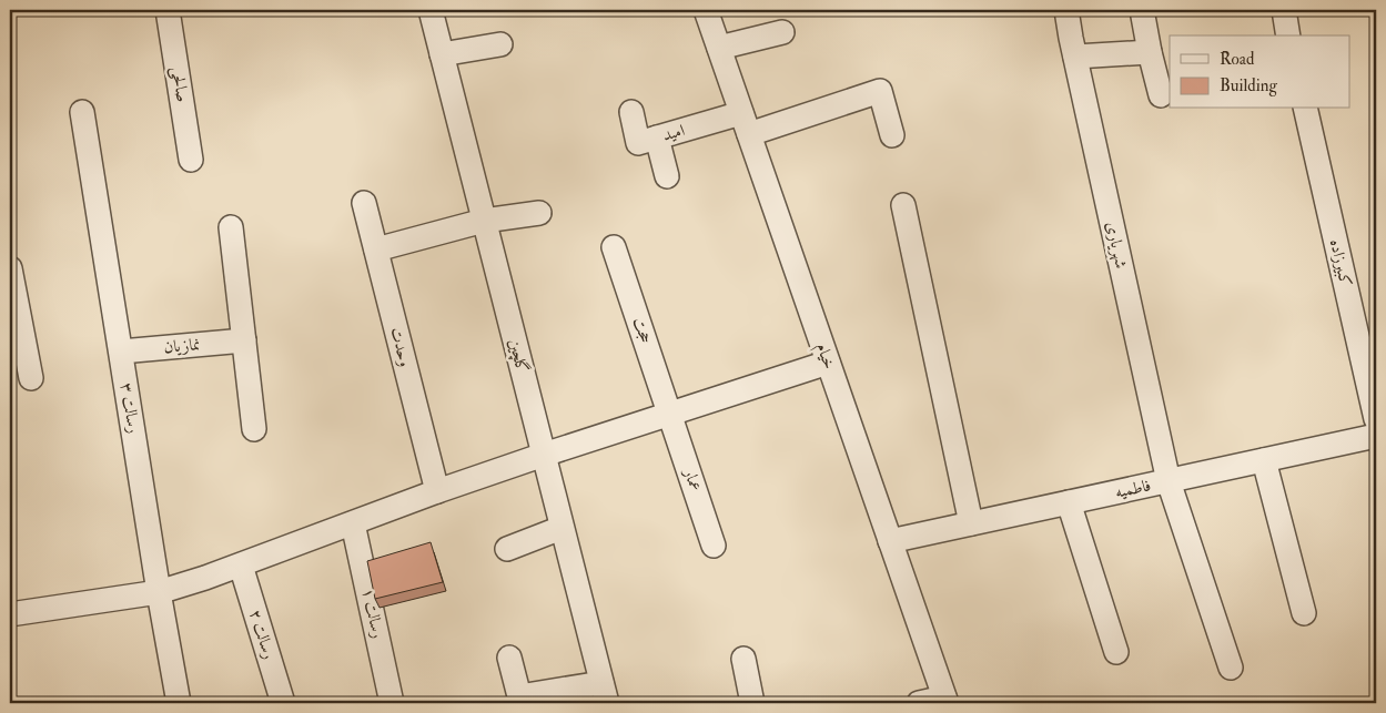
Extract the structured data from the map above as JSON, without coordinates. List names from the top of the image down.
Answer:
{
  "streets": {
    "street": [
      "صالحی",
      "امید",
      "شهریاری",
      "کبیرزاده",
      "حجت",
      "نمازیان",
      "وحدت",
      "گلچین",
      "خیام",
      "رسالت ۳",
      "عمار",
      "فاطمیه",
      "رسالت ۱",
      "رسالت ۲"
    ]
  },
  "crossings": [
    ["امید", "خیام"],
    ["شهریاری", "فاطمیه"],
    ["حجت", "عمار"],
    ["نمازیان", "رسالت ۳"],
    ["خیام", "فاطمیه"]
  ],
  "legend": ["Road", "Building"]
}
